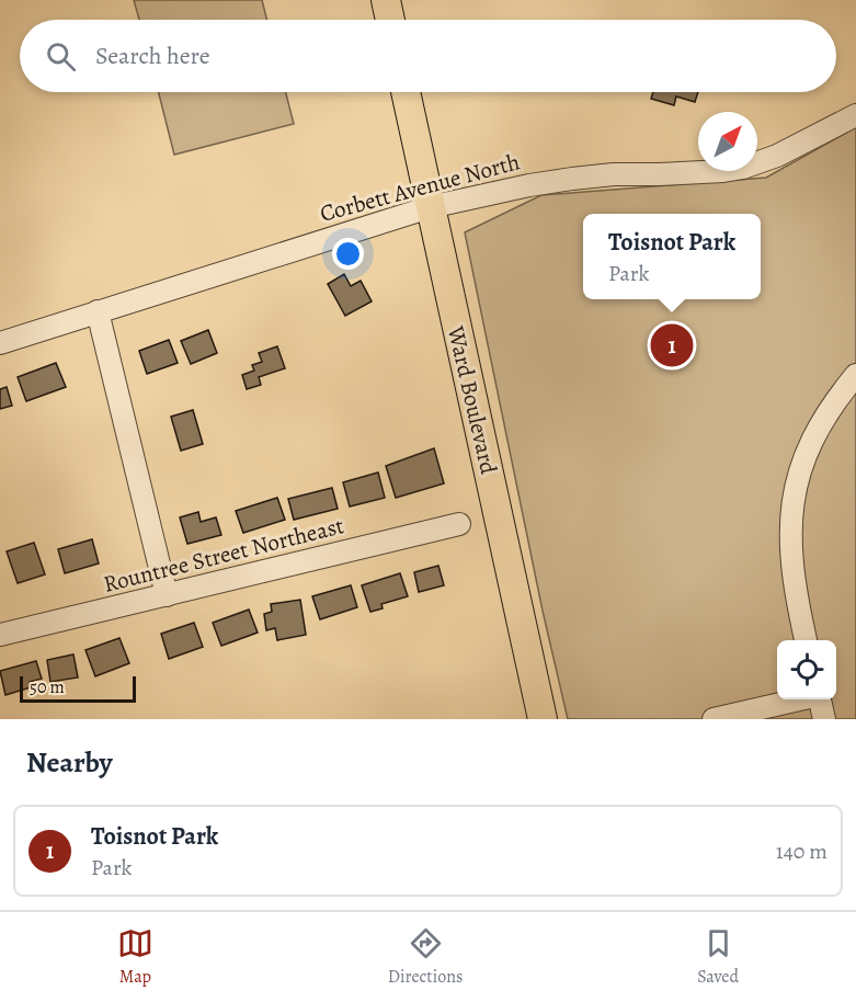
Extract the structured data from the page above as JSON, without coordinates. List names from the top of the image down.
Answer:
{
  "streets": {
    "main road": ["Ward Boulevard"],
    "street": ["Corbett Avenue North", "Rountree Street Northeast"]
  },
  "crossings": [
    ["Corbett Avenue North", "Ward Boulevard"]
  ],
  "scale_bar": "50 m",
  "north": "top right",
  "page": {
    "search": "Search here",
    "popup": ["Toisnot Park", "Park"],
    "pins": "1",
    "scale": "50 m",
    "heading": "Nearby",
    "list": [
      {
        "mark": "1",
        "name": "Toisnot Park",
        "note": "Park",
        "value": "140 m"
      }
    ],
    "nav": ["Map", "Directions", "Saved"]
  }
}
